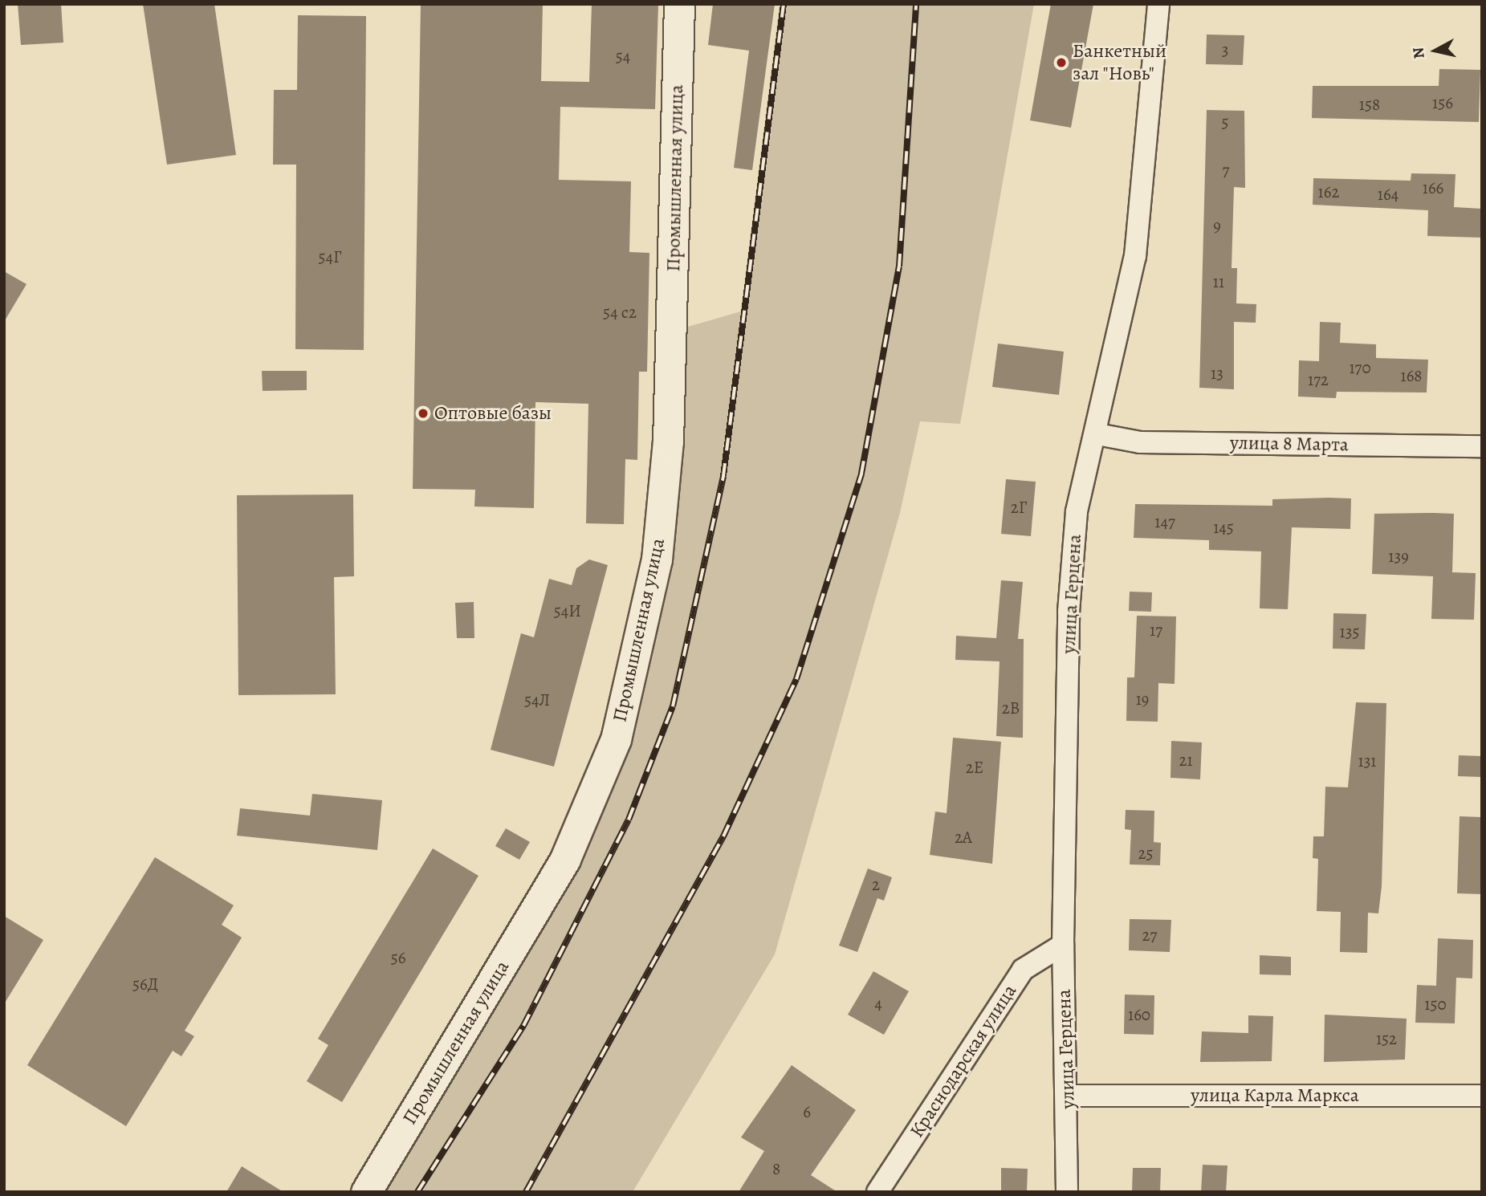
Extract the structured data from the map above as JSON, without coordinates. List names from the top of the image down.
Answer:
{
  "streets": {
    "street": [
      "Промышленная улица",
      "улица 8 Марта",
      "улица Герцена",
      "Краснодарская улица",
      "улица Карла Маркса"
    ]
  },
  "crossings": [
    ["улица 8 Марта", "улица Герцена"],
    ["улица Герцена", "Краснодарская улица"],
    ["улица Герцена", "улица Карла Маркса"]
  ],
  "places": ["Банкетный зал \"Новь\"", "Оптовые базы"],
  "house_numbers": [
    "3",
    "54",
    "156",
    "158",
    "5",
    "7",
    "166",
    "162",
    "164",
    "9",
    "54Г",
    "11",
    "54 с2",
    "170",
    "13",
    "168",
    "172",
    "2Г",
    "147",
    "145",
    "139",
    "54И",
    "17",
    "135",
    "19",
    "54Л",
    "2В",
    "21",
    "131",
    "2Е",
    "2А",
    "25",
    "2",
    "27",
    "56",
    "56Д",
    "4",
    "150",
    "160",
    "152",
    "6",
    "8"
  ],
  "north": "left"
}
